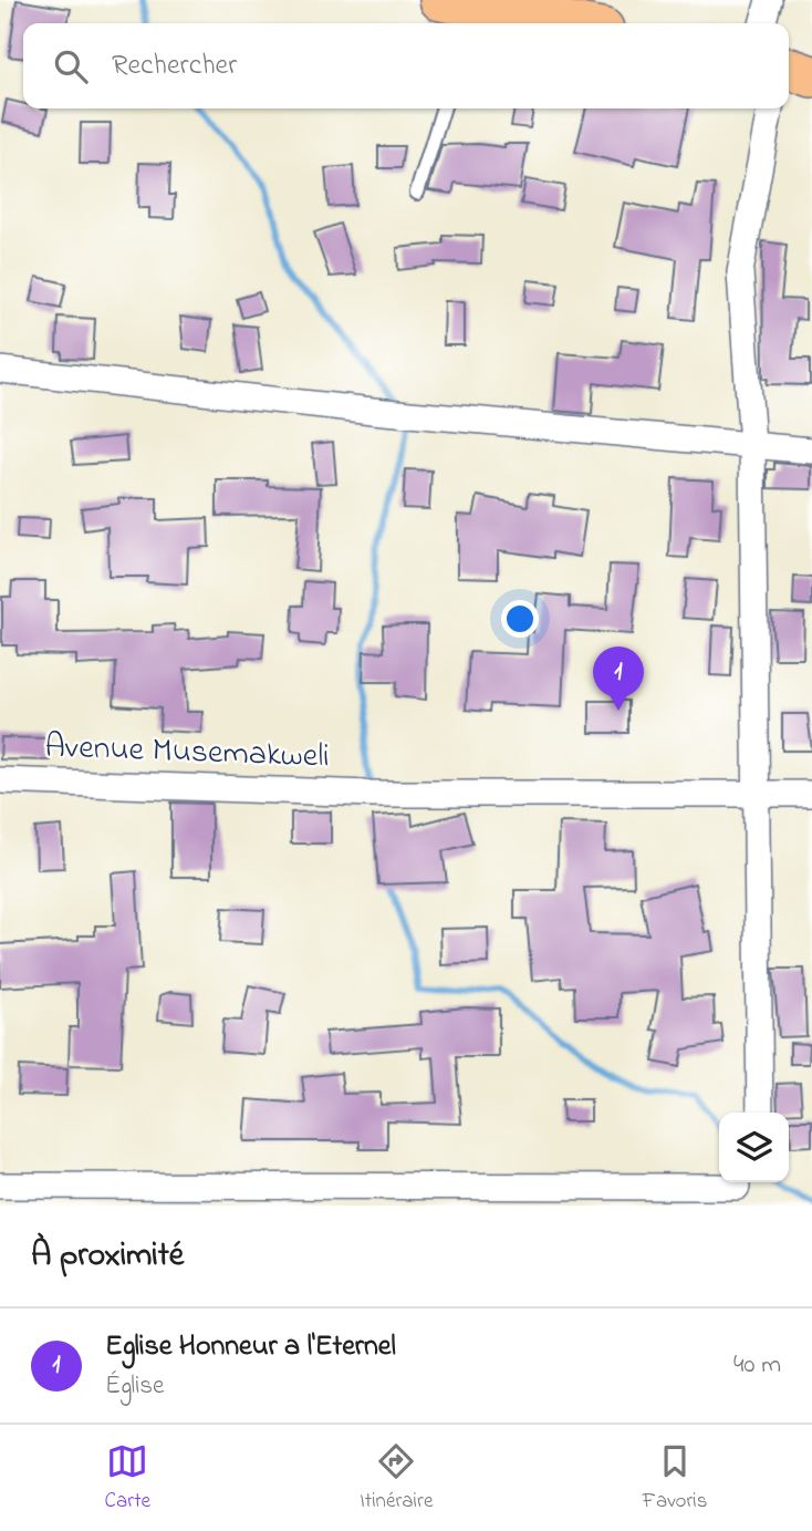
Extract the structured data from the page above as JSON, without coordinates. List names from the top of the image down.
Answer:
{
  "streets": {
    "street": ["Avenue Musemakweli"]
  },
  "page": {
    "search": "Rechercher",
    "pins": "1",
    "heading": "À proximité",
    "list": [
      {
        "mark": "1",
        "name": "Eglise Honneur a l'Eternel",
        "note": "Église",
        "value": "40 m"
      }
    ],
    "nav": ["Carte", "Itinéraire", "Favoris"]
  }
}
